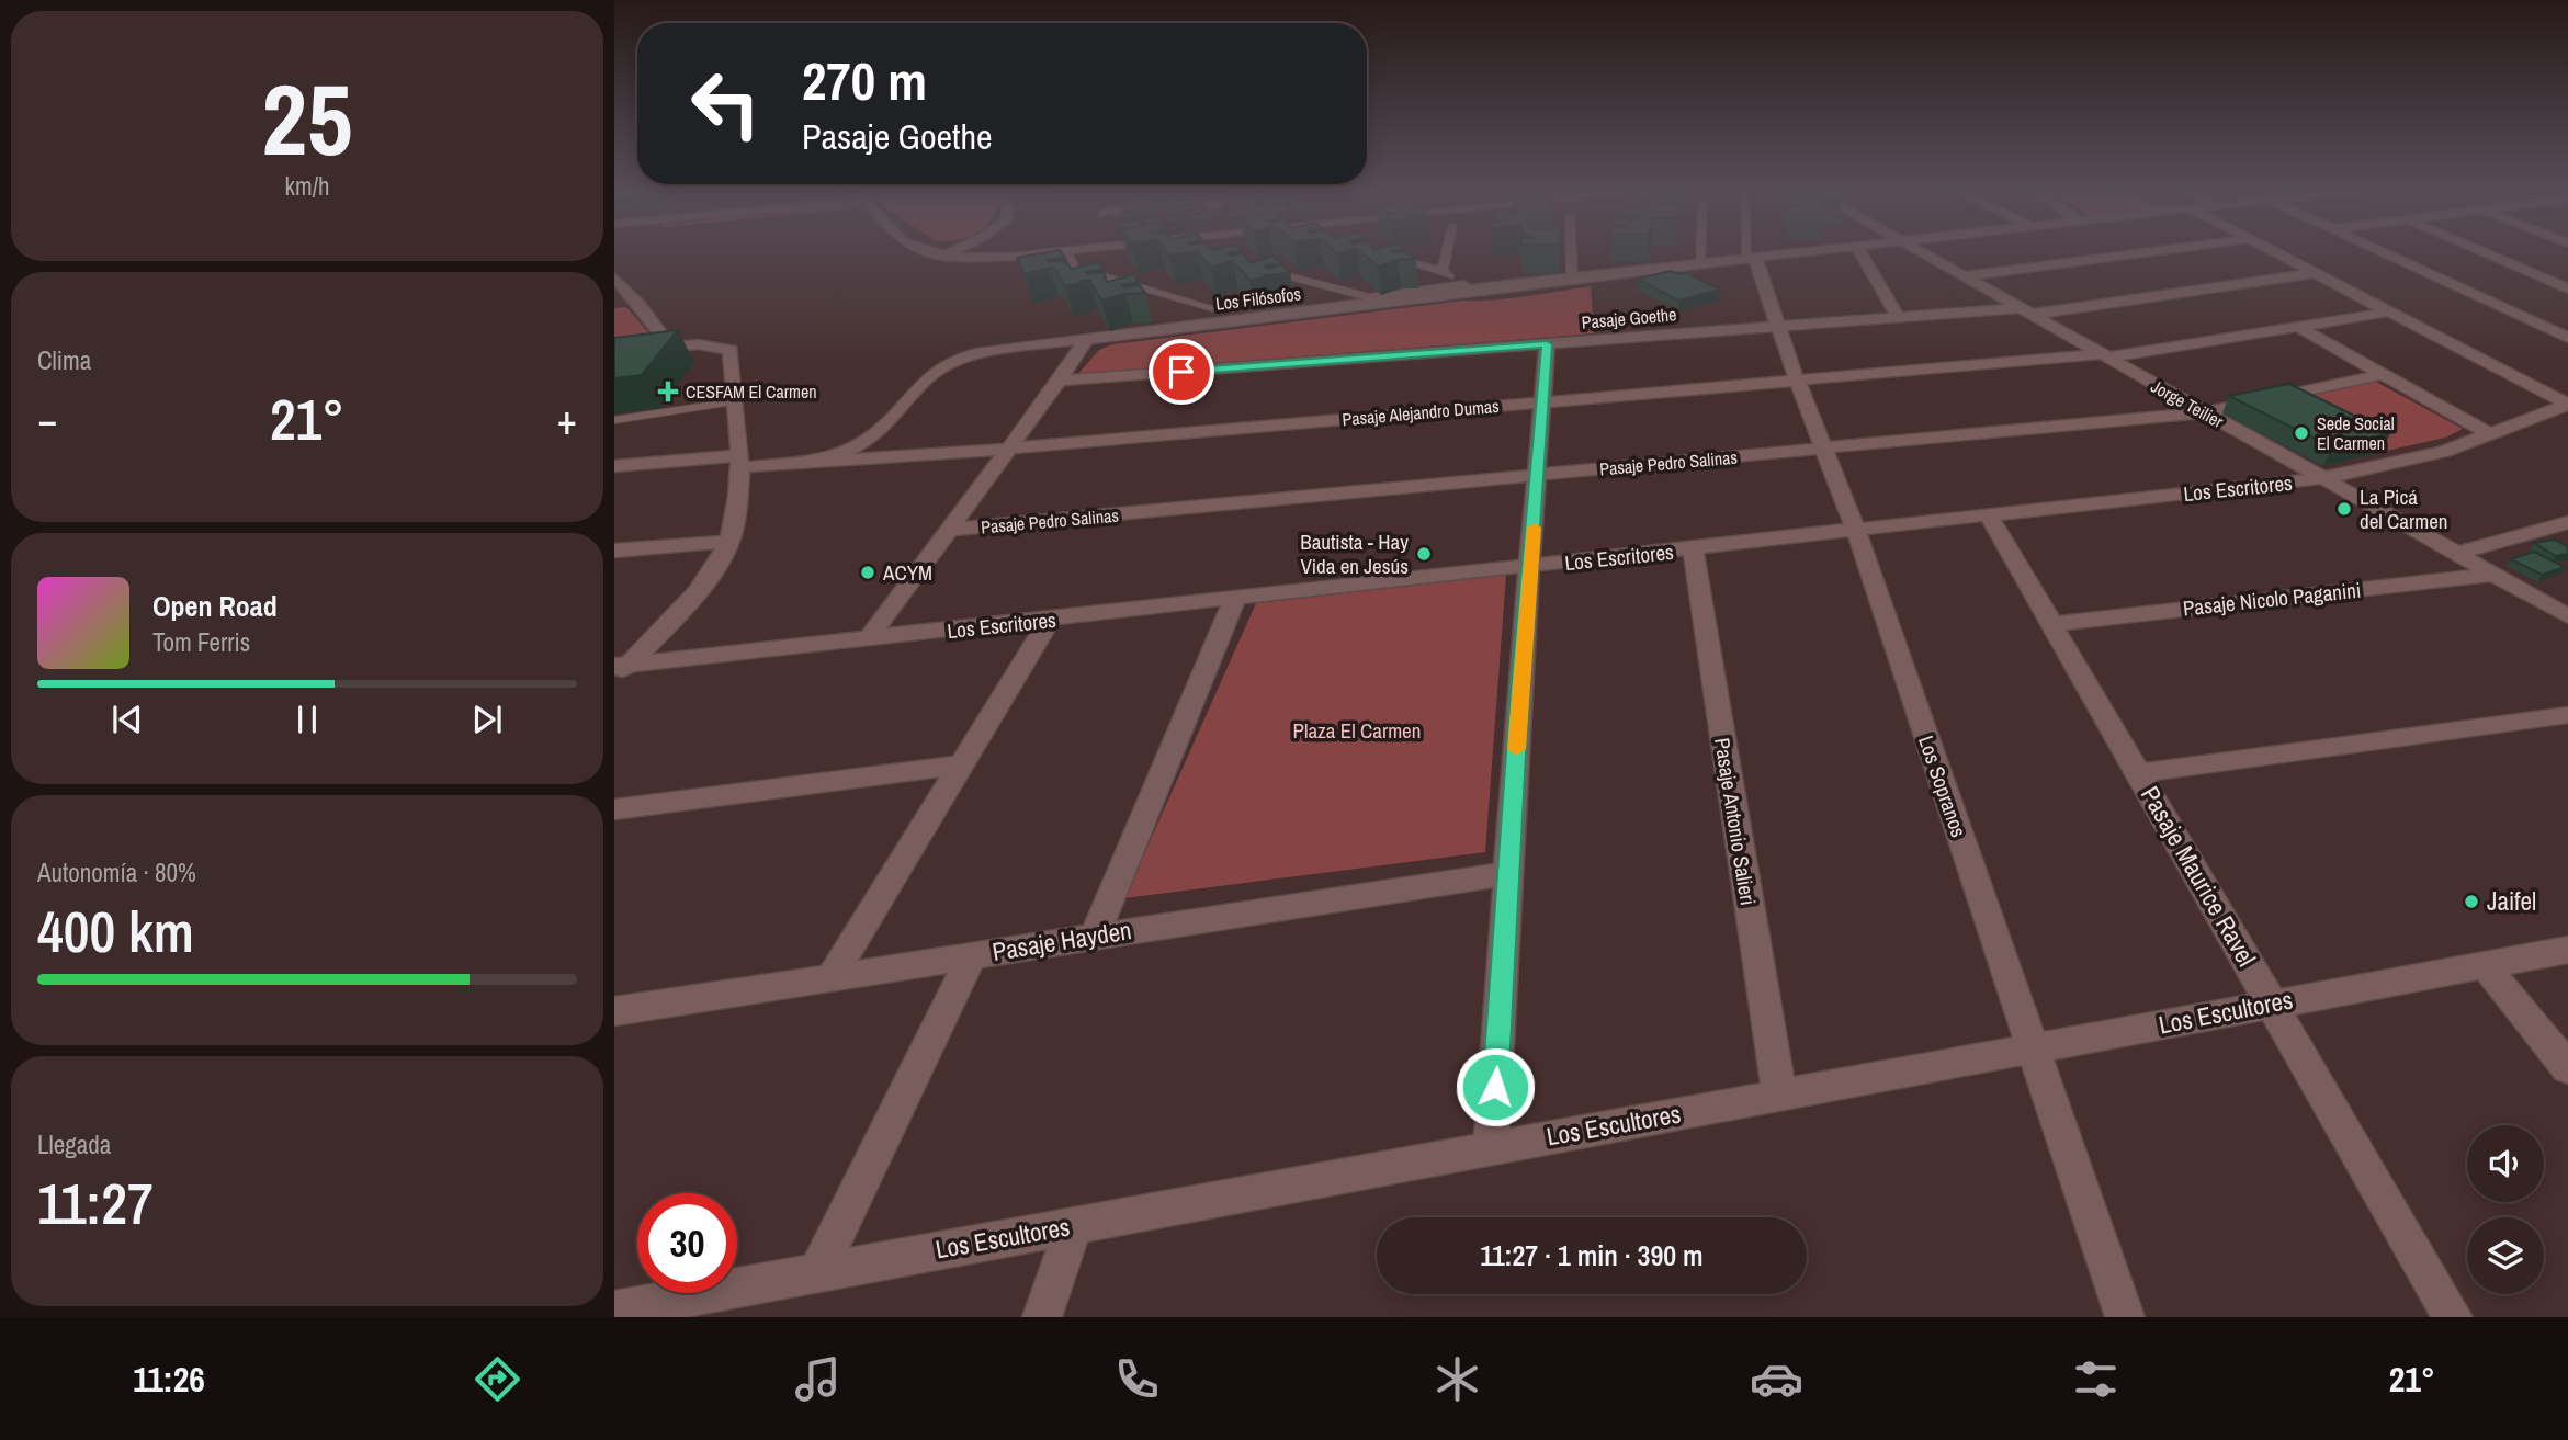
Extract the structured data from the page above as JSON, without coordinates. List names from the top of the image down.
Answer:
{
  "streets": {
    "street": [
      "Los Filósofos",
      "Pasaje Goethe",
      "Jorge Teilier",
      "Pasaje Alejandro Dumas",
      "Pasaje Pedro Salinas",
      "Los Escritores",
      "Pasaje Nicolo Paganini",
      "Los Sopranos",
      "Pasaje Antonio Salieri",
      "Pasaje Maurice Ravel",
      "Pasaje Hayden",
      "Los Escultores"
    ]
  },
  "crossings": [
    ["Los Filósofos", "Pasaje Alejandro Dumas"],
    ["Los Filósofos", "Los Sopranos"],
    ["Pasaje Goethe", "Jorge Teilier"],
    ["Pasaje Goethe", "Los Sopranos"],
    ["Jorge Teilier", "Pasaje Alejandro Dumas"],
    ["Jorge Teilier", "Pasaje Pedro Salinas"],
    ["Jorge Teilier", "Los Escritores"],
    ["Jorge Teilier", "Pasaje Nicolo Paganini"],
    ["Pasaje Alejandro Dumas", "Los Sopranos"],
    ["Pasaje Pedro Salinas", "Los Sopranos"],
    ["Los Escritores", "Los Sopranos"],
    ["Los Escritores", "Pasaje Antonio Salieri"],
    ["Los Escritores", "Pasaje Maurice Ravel"],
    ["Pasaje Nicolo Paganini", "Pasaje Maurice Ravel"],
    ["Los Sopranos", "Los Escultores"],
    ["Pasaje Antonio Salieri", "Los Escultores"],
    ["Pasaje Maurice Ravel", "Los Escultores"]
  ],
  "parks": ["Plaza El Carmen"],
  "places": {
    "health": ["CESFAM El Carmen"],
    "other": [
      "Sede Social El Carmen",
      "La Picá del Carmen",
      "Bautista - Hay Vida en Jesús",
      "ACYM",
      "Jaifel"
    ]
  },
  "page": {
    "tile": [
      ["25", "km/h"],
      "Clima",
      ["Autonomía · 80%", "400 km"],
      ["Llegada", "11:27"]
    ],
    "turn": ["270 m", "Pasaje Goethe"],
    "heat": ["−", "21°", "+"],
    "song": ["Open Road", "Tom Ferris"],
    "limit": "30",
    "trip": "11:27 · 1 min · 390 m",
    "tabs": ["11:26", "21°"]
  }
}
